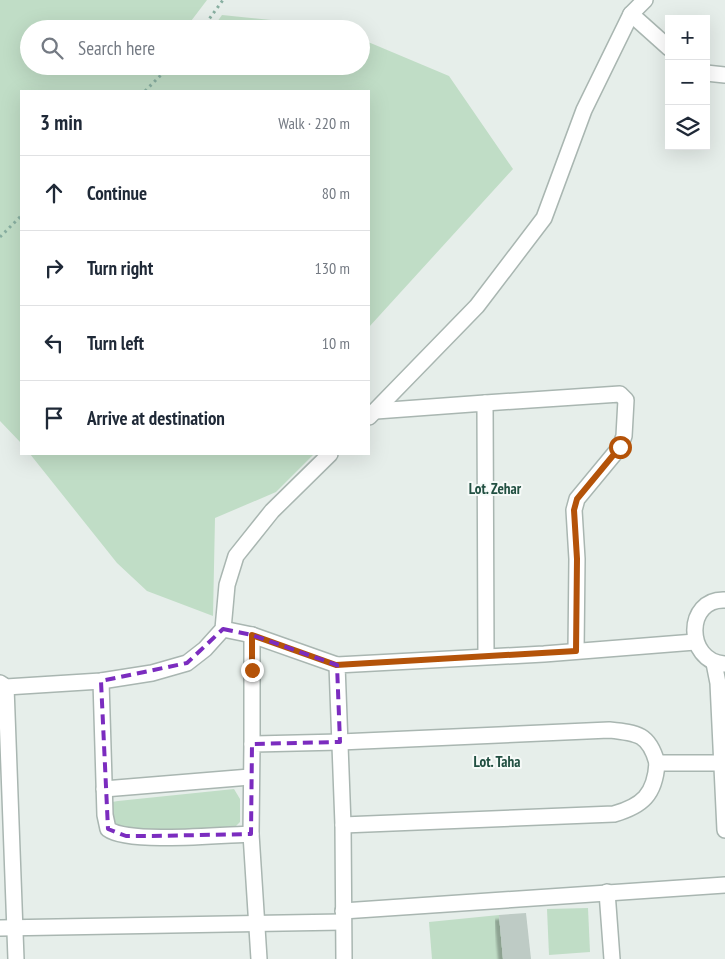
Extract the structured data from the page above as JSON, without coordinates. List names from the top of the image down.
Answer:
{
  "districts": ["Lot. Zehar", "Lot. Taha"],
  "page": {
    "map_buttons": ["+", "−"],
    "search": "Search here",
    "heading": ["3 min", "Walk · 220 m"],
    "list": [
      ["Continue", "80 m"],
      ["Turn right", "130 m"],
      ["Turn left", "10 m"],
      "Arrive at destination"
    ]
  }
}
